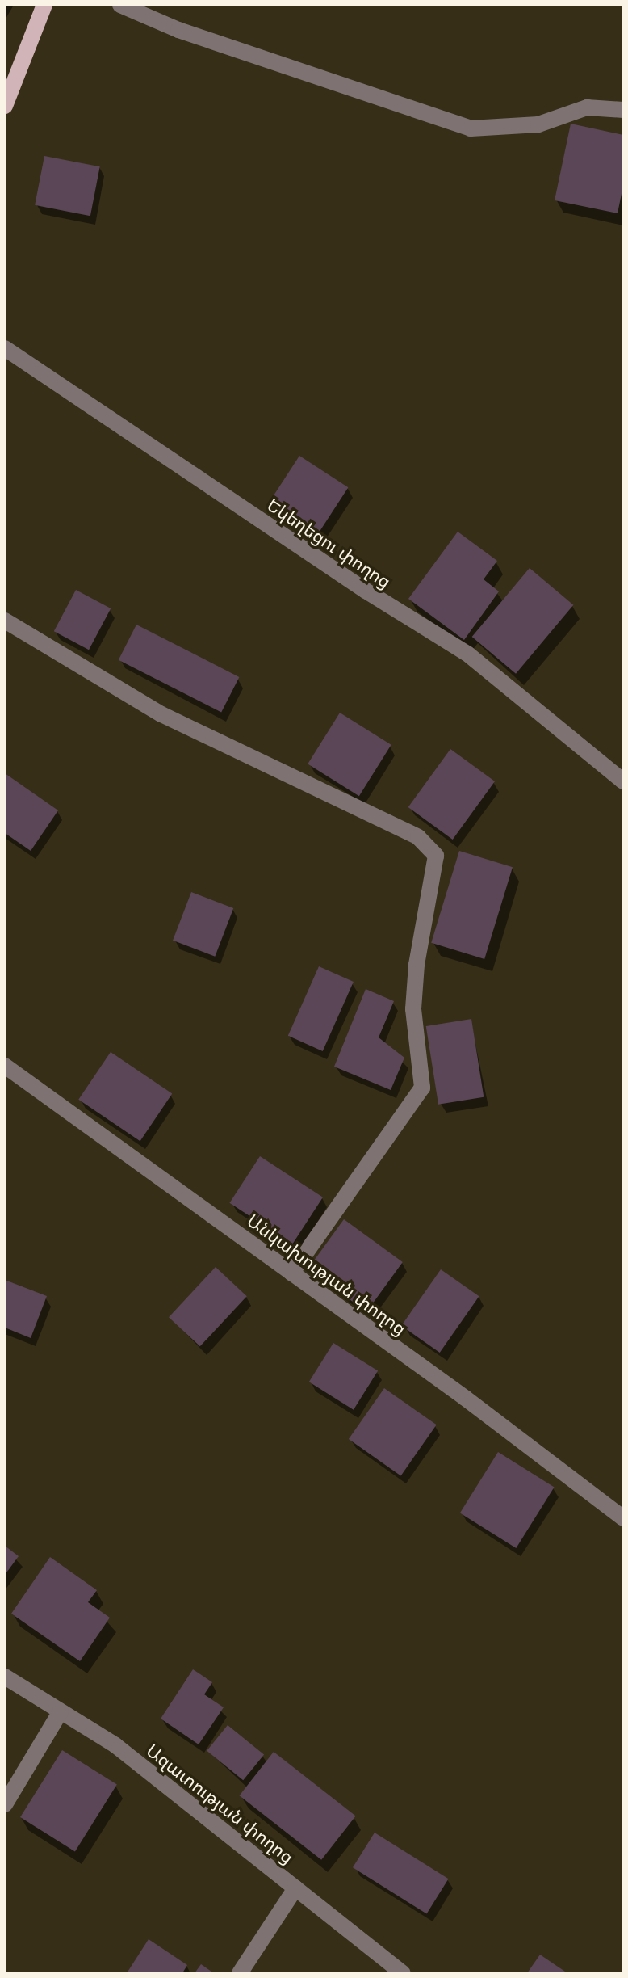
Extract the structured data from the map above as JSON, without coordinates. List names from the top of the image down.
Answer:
{
  "streets": {
    "street": ["Եկեղեցու փողոց", "Անկախության փողոց", "Ազատության փողոց"]
  }
}
